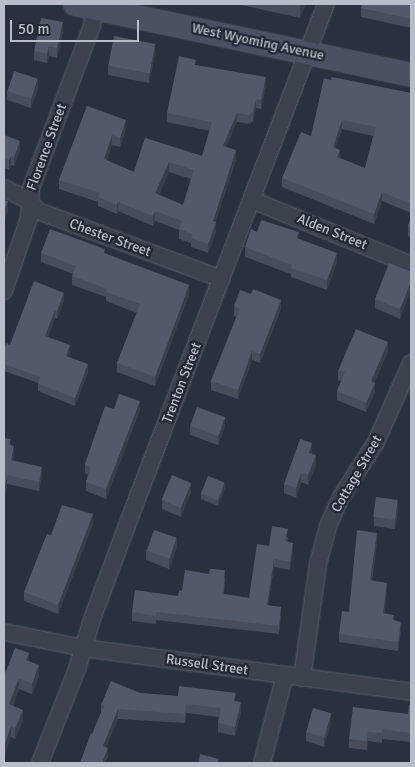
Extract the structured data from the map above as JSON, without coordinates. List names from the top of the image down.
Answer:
{
  "streets": {
    "main road": ["West Wyoming Avenue"],
    "street": [
      "Florence Street",
      "Alden Street",
      "Chester Street",
      "Trenton Street",
      "Cottage Street",
      "Russell Street"
    ]
  },
  "crossings": [
    ["West Wyoming Avenue", "Florence Street"],
    ["West Wyoming Avenue", "Trenton Street"],
    ["Florence Street", "Chester Street"],
    ["Alden Street", "Trenton Street"],
    ["Chester Street", "Trenton Street"],
    ["Trenton Street", "Russell Street"],
    ["Cottage Street", "Russell Street"]
  ],
  "scale_bar": "50 m"
}
